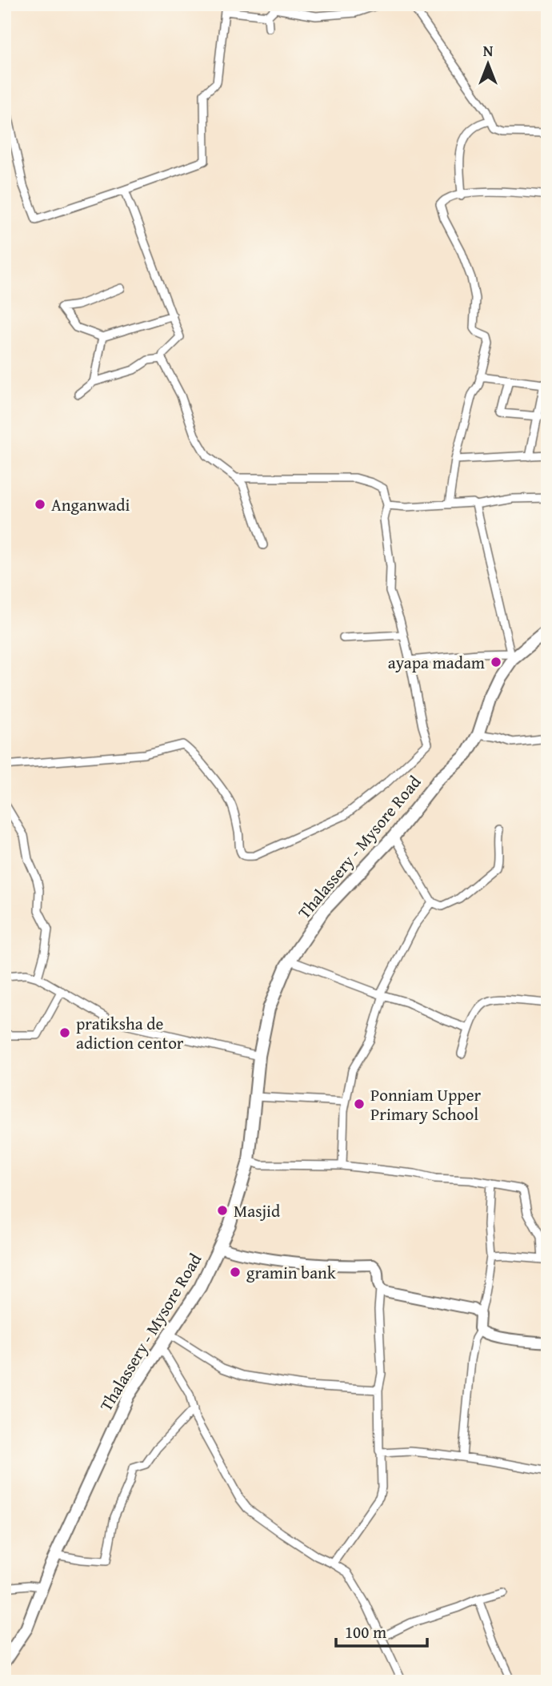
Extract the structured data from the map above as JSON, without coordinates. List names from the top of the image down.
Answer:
{
  "streets": {
    "main road": ["Thalassery - Mysore Road"]
  },
  "places": [
    "Anganwadi",
    "ayapa madam",
    "pratiksha de adiction centor",
    "Ponniam Upper Primary School",
    "Masjid",
    "gramin bank"
  ],
  "scale_bar": "100 m",
  "north": "top"
}
